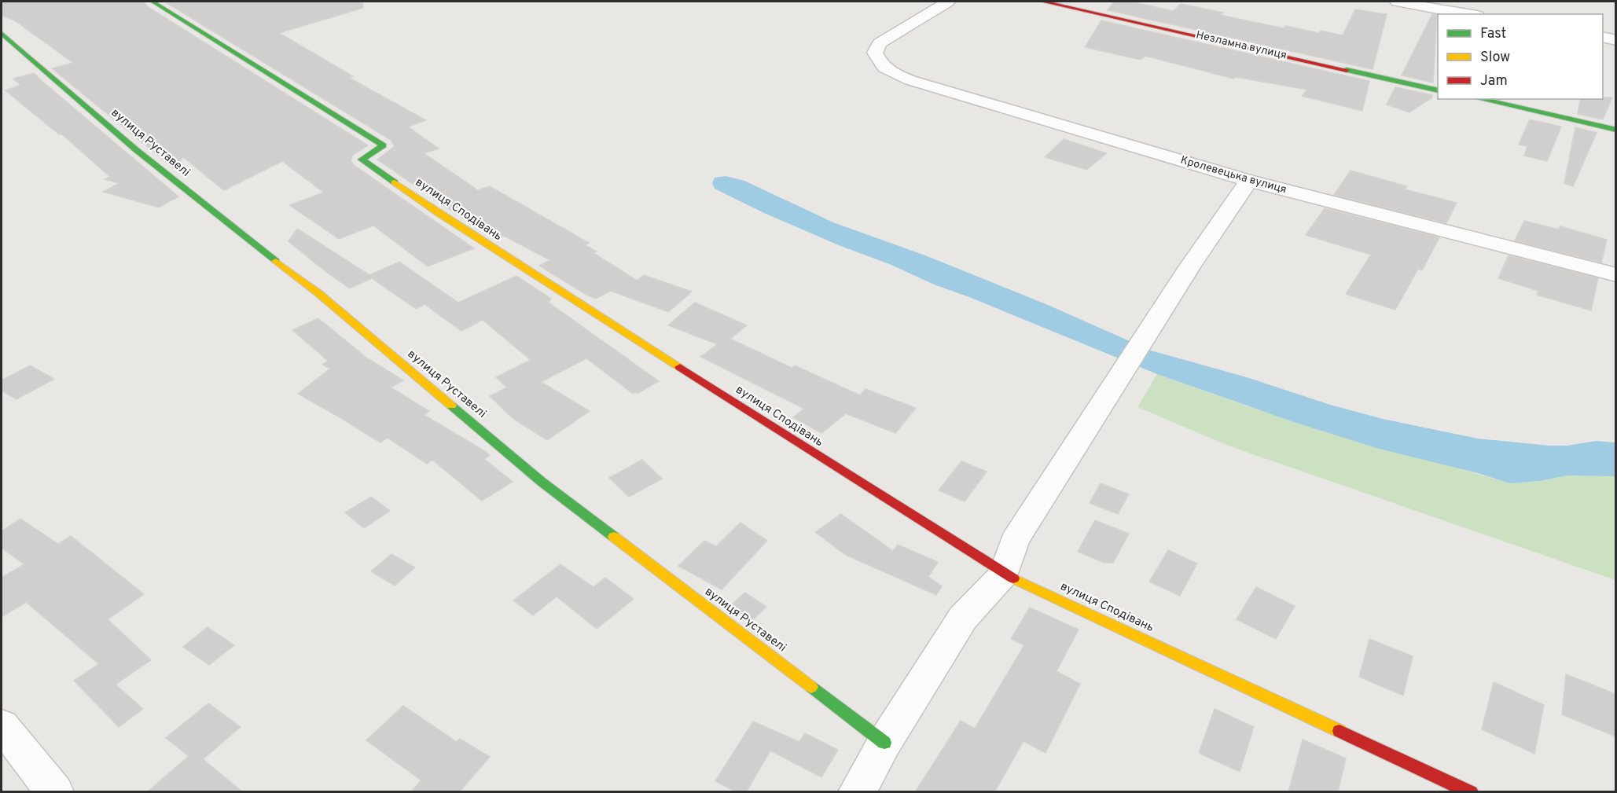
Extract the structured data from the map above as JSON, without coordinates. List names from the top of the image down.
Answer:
{
  "streets": {
    "street": [
      "Незламна вулиця",
      "вулиця Руставелі",
      "Кролевецька вулиця",
      "вулиця Сподівань"
    ]
  },
  "legend": ["Fast", "Slow", "Jam"]
}
